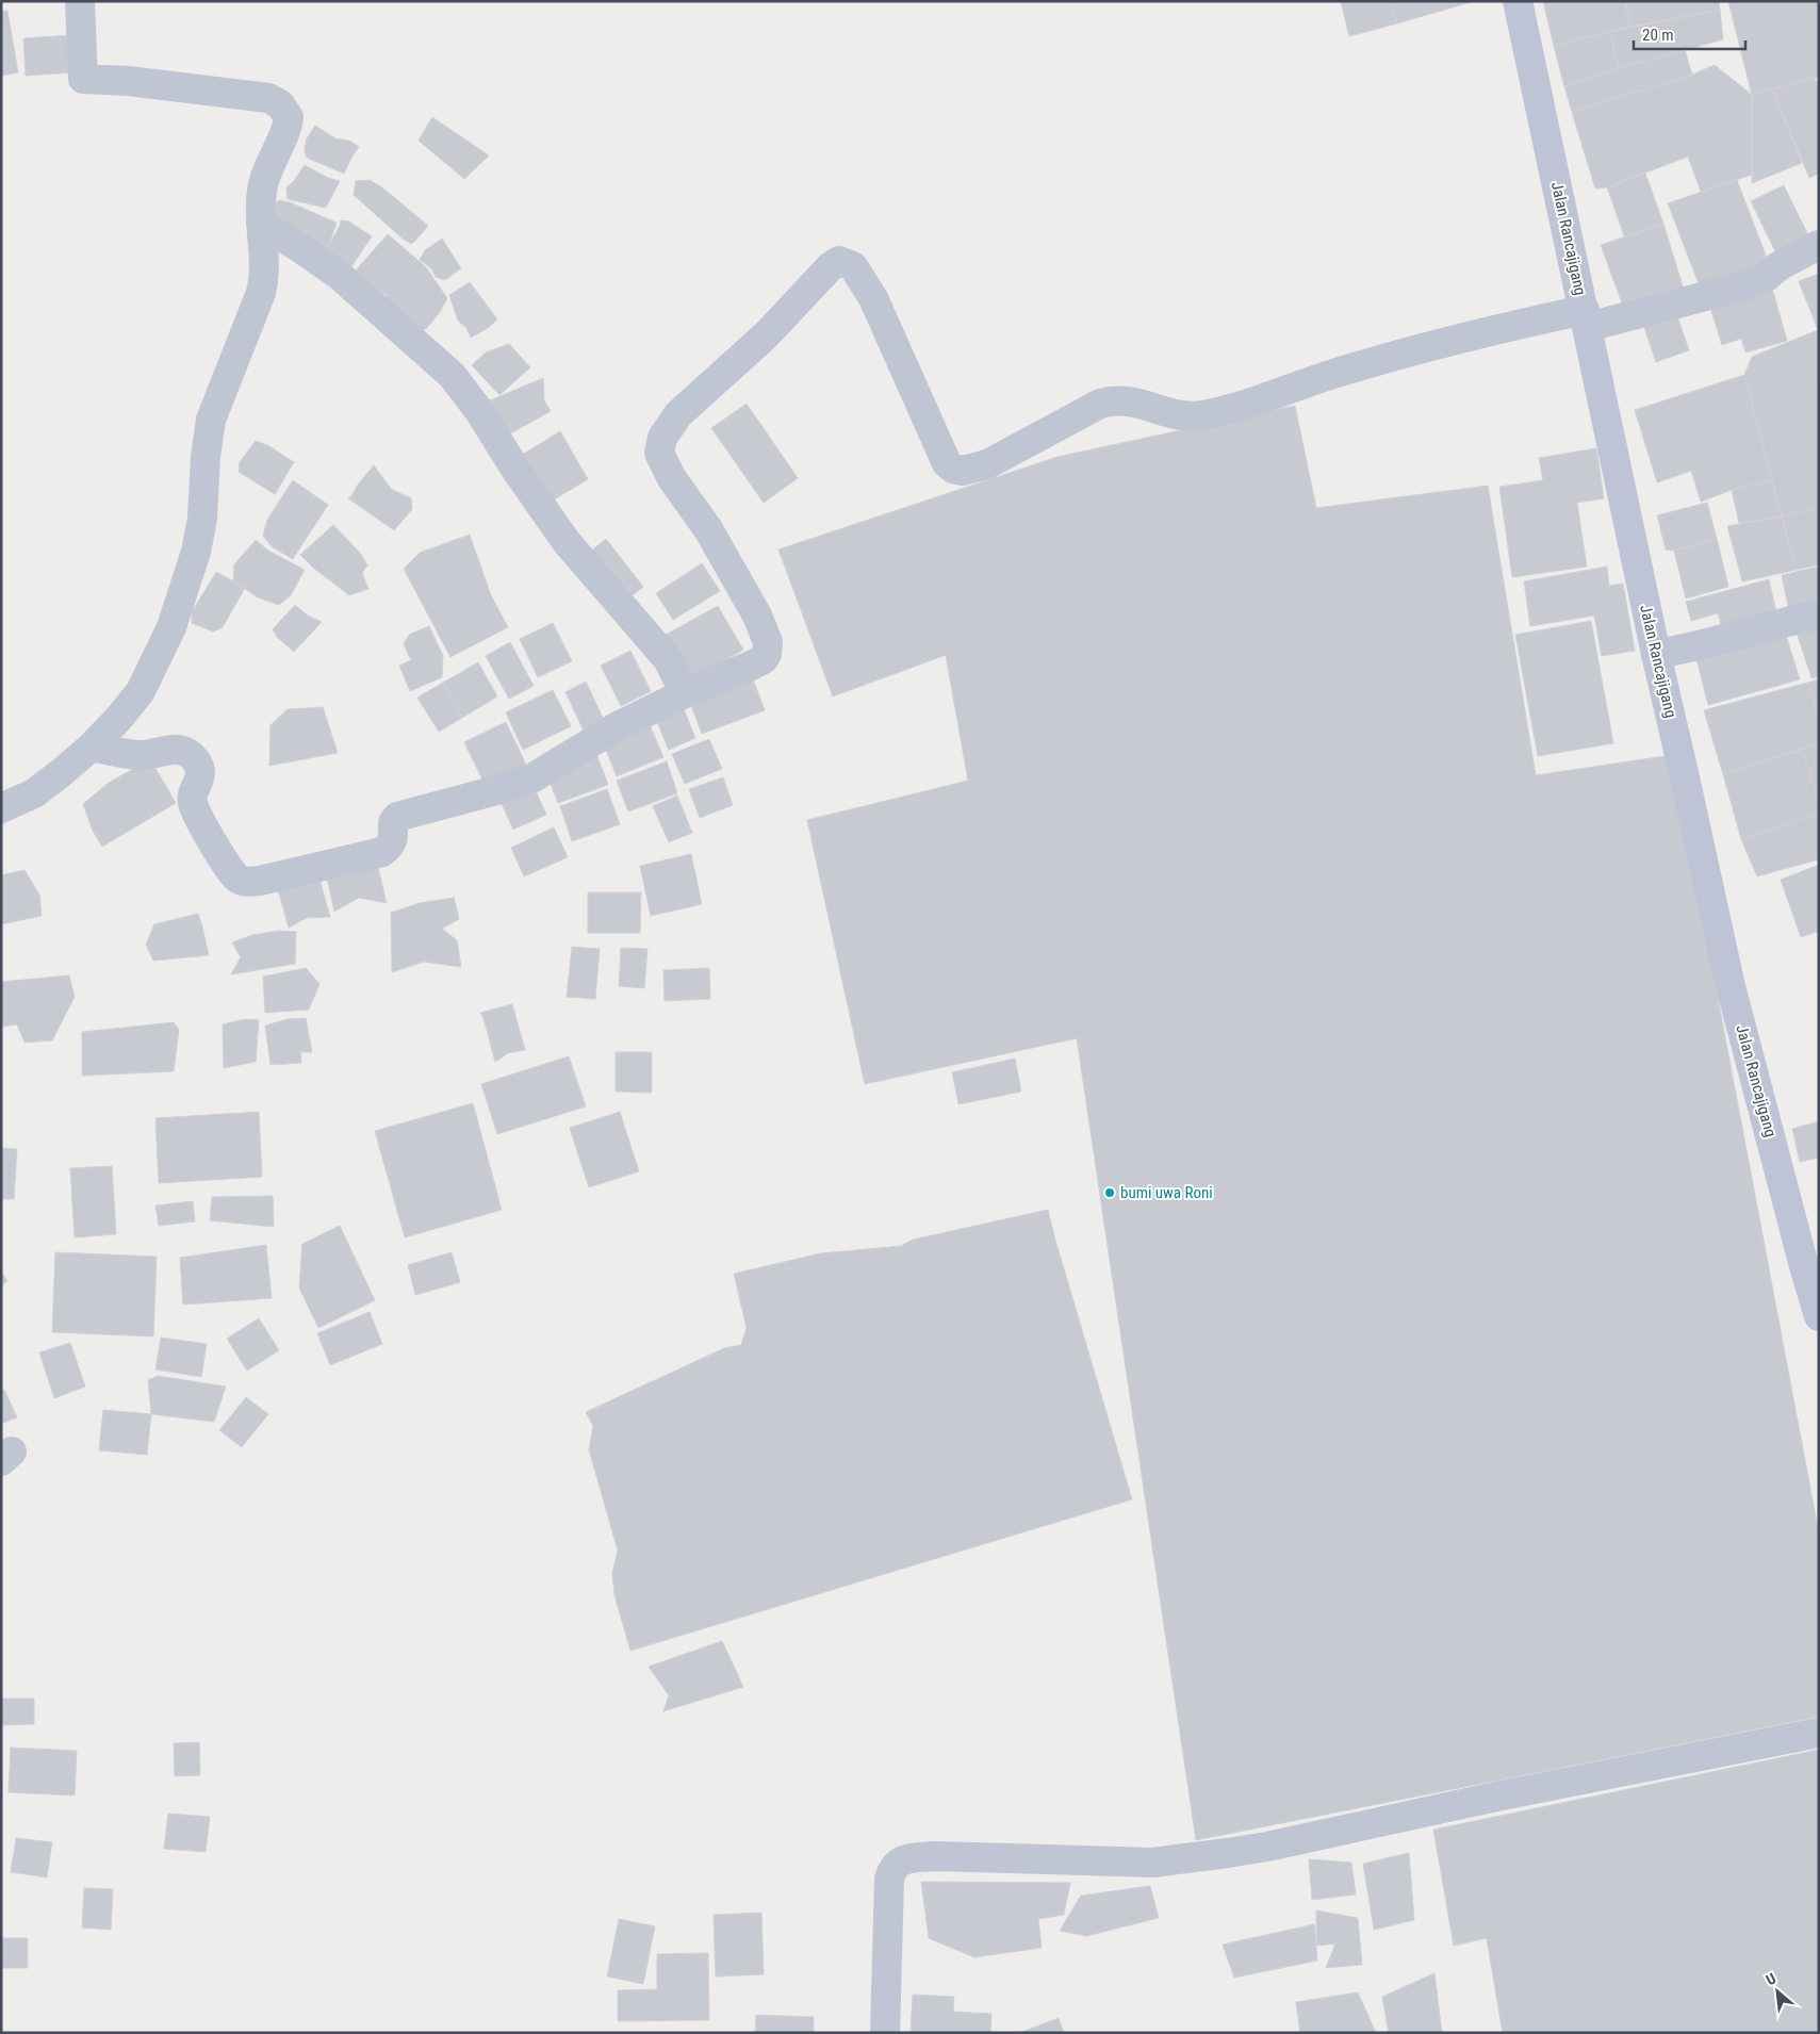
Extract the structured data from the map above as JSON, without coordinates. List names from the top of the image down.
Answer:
{
  "streets": {
    "main road": ["Jalan Rancajigang"]
  },
  "places": ["bumi uwa Roni"],
  "scale_bar": "20 m",
  "north": "top left"
}
